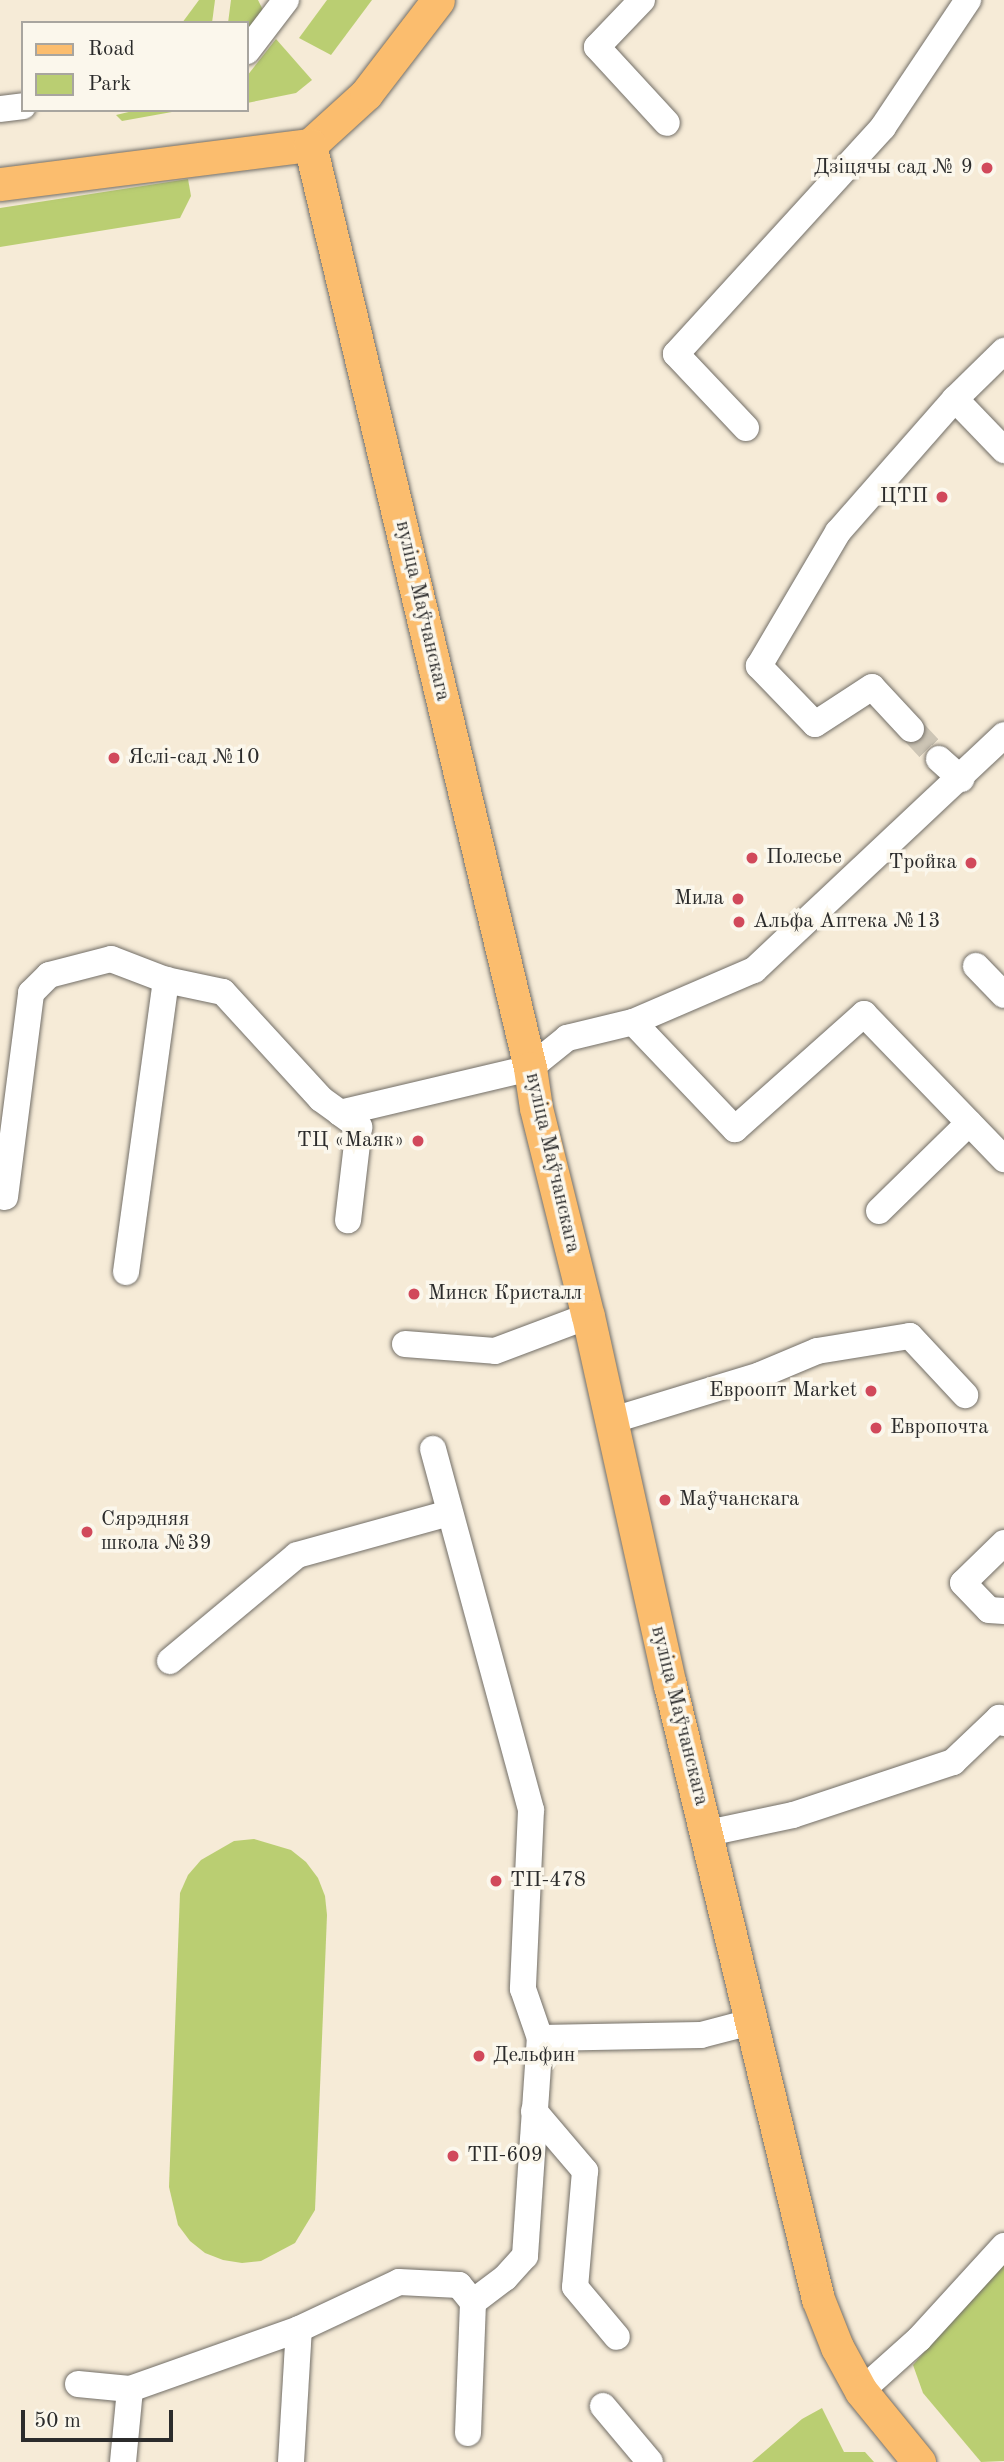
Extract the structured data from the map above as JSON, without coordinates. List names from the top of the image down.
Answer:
{
  "streets": {
    "main road": ["вуліца Маўчанскага"]
  },
  "places": [
    "Дзіцячы сад № 9",
    "ЦТП",
    "Яслі-сад №10",
    "Полесье",
    "Тройка",
    "Мила",
    "Альфа Аптека №13",
    "ТЦ «Маяк»",
    "Минск Кристалл",
    "Евроопт Market",
    "Европочта",
    "Маўчанскага",
    "Сярэдняя школа №39",
    "ТП-478",
    "Дельфин",
    "ТП-609"
  ],
  "legend": ["Road", "Park"],
  "scale_bar": "50 m"
}
